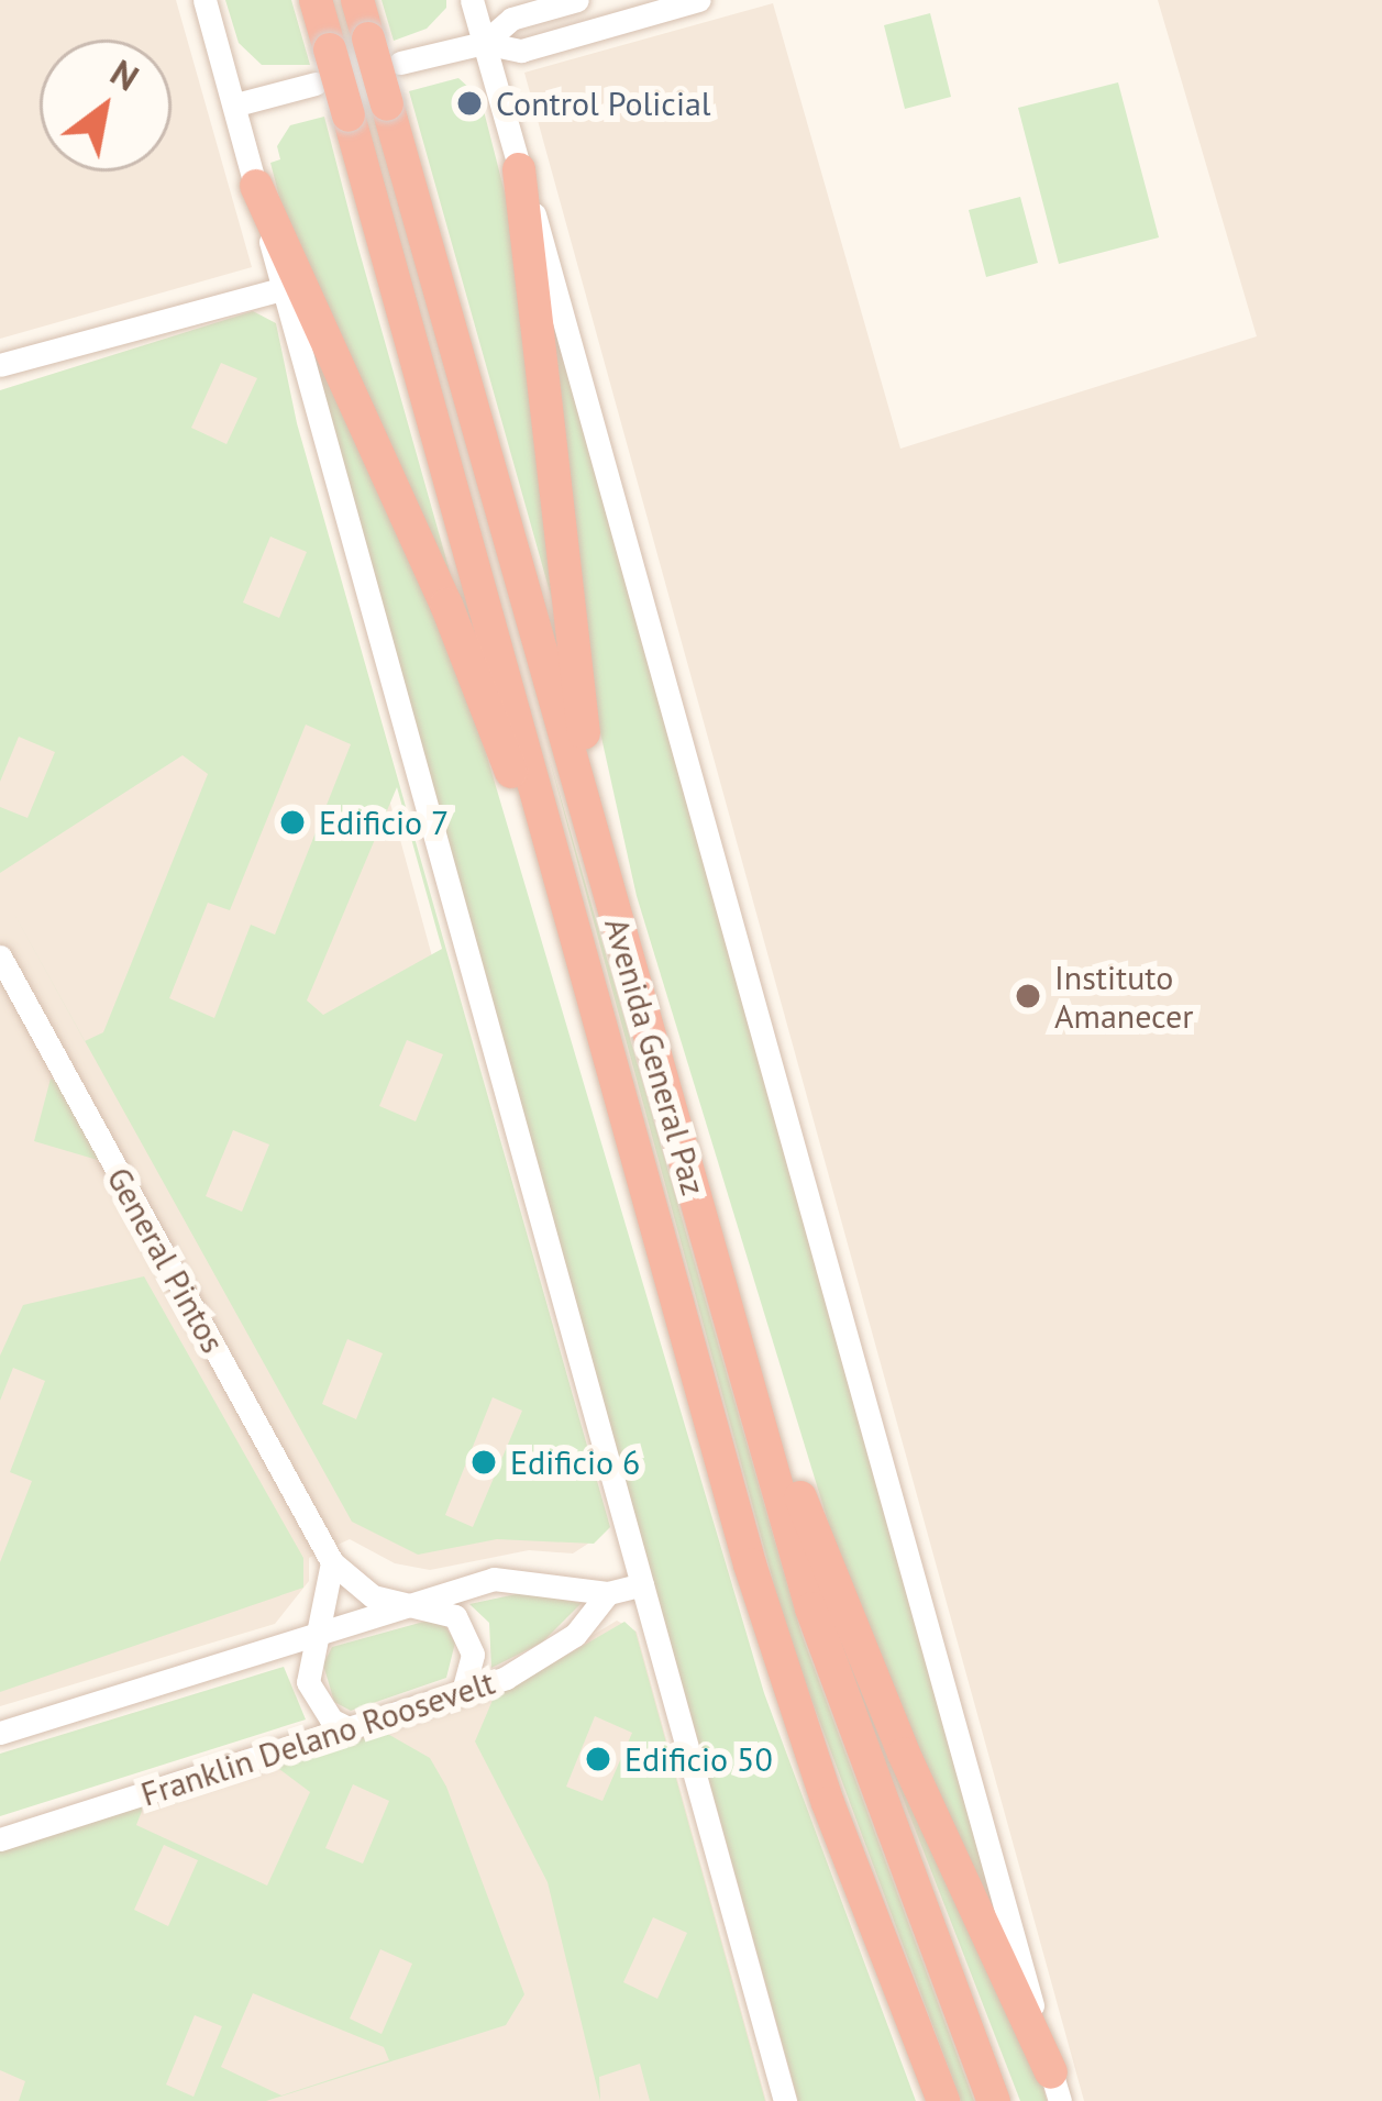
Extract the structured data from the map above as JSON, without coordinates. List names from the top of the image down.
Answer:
{
  "streets": {
    "highway": ["Avenida General Paz"],
    "street": ["General Pintos", "Franklin Delano Roosevelt"]
  },
  "crossings": [
    ["General Pintos", "Franklin Delano Roosevelt"]
  ],
  "places": [
    "Control Policial",
    "Edificio 7",
    "Instituto Amanecer",
    "Edificio 6",
    "Edificio 50"
  ],
  "north": "top right"
}
